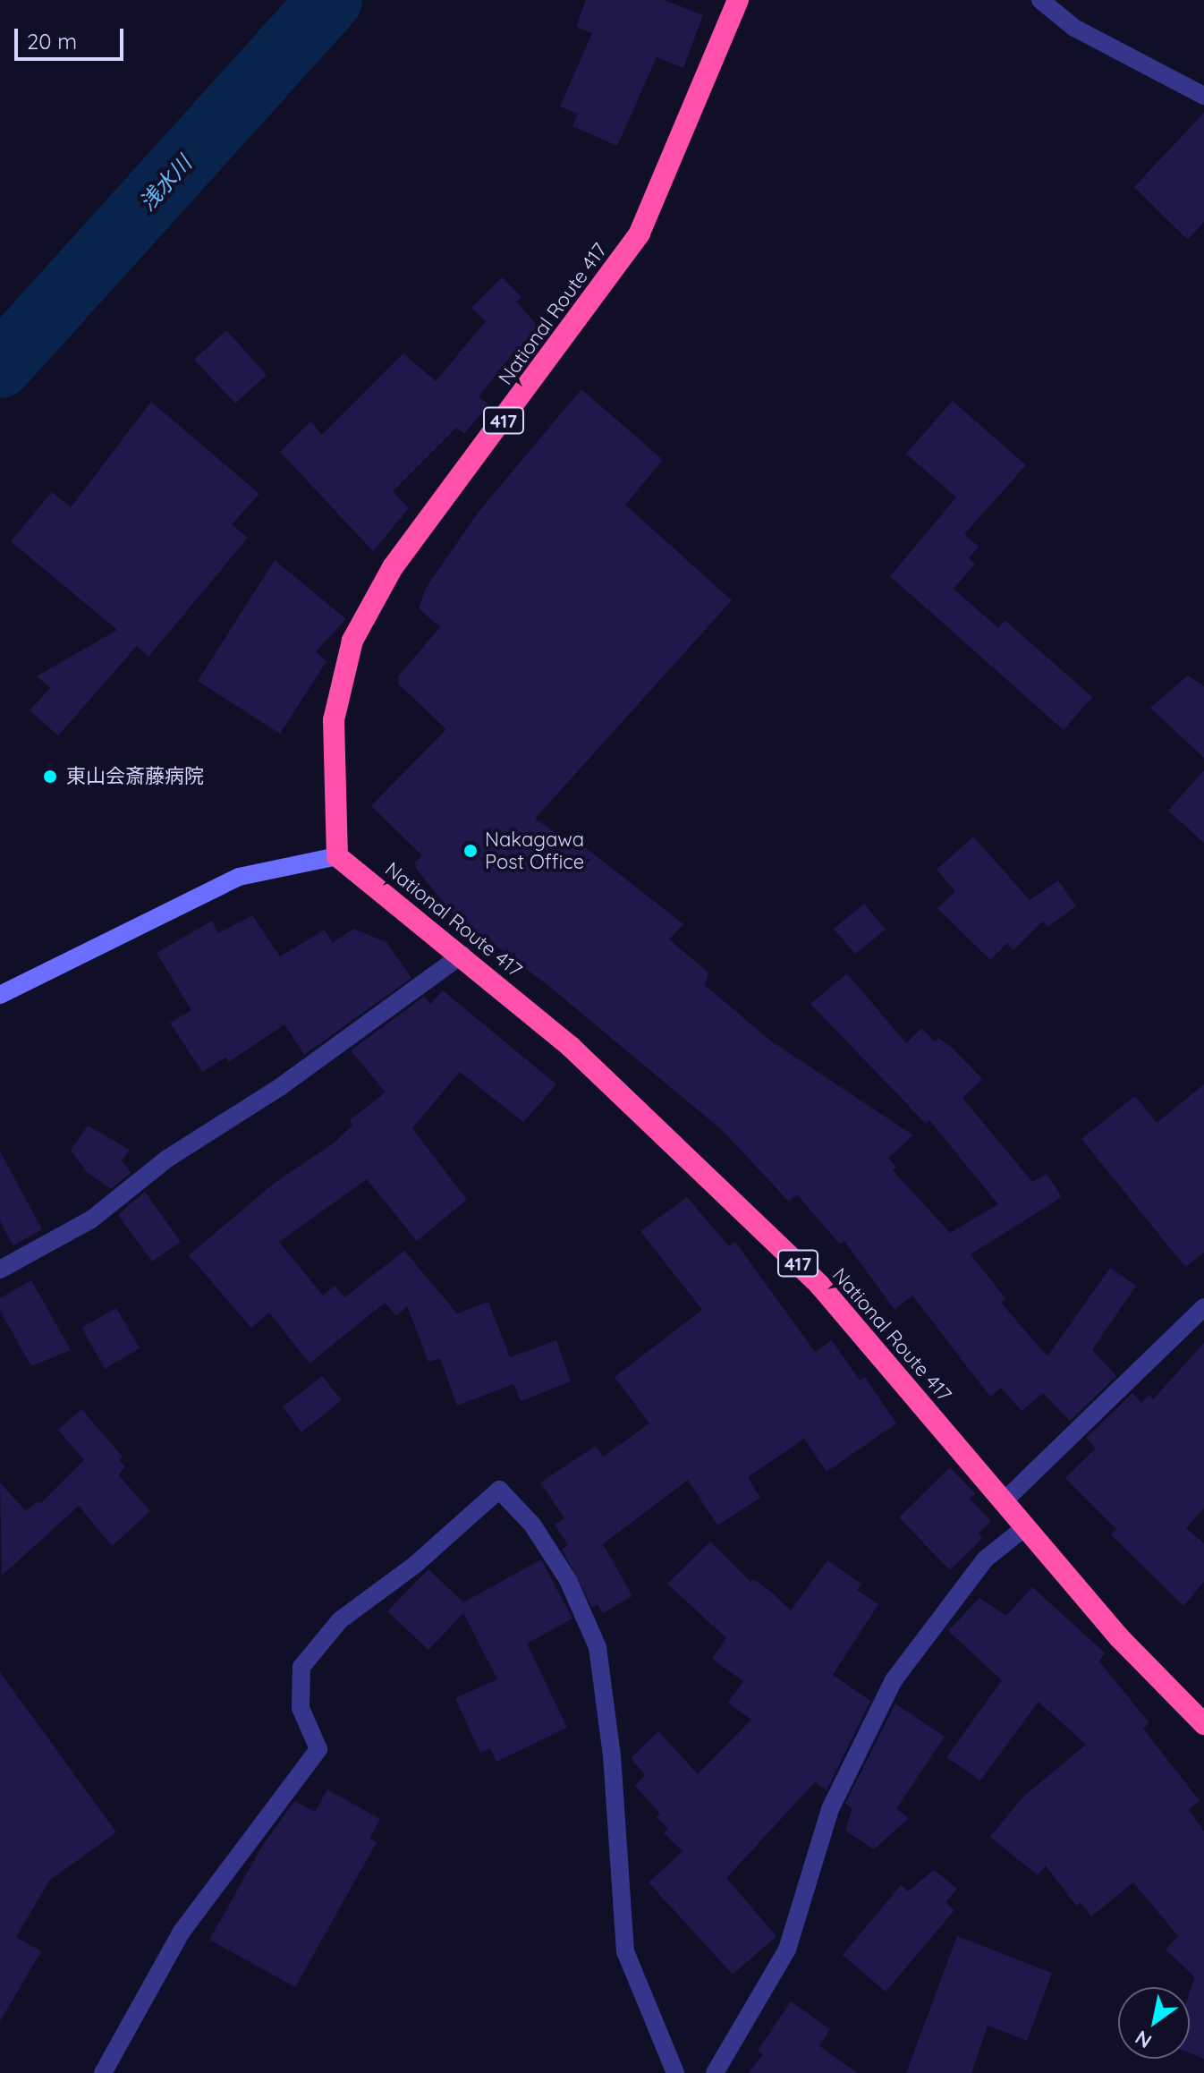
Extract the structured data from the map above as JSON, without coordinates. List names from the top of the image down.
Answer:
{
  "streets": {
    "highway": ["National Route 417", "417"]
  },
  "water": ["浅水川"],
  "places": ["東山会斎藤病院", "Nakagawa Post Office"],
  "scale_bar": "20 m",
  "north": "bottom left"
}
